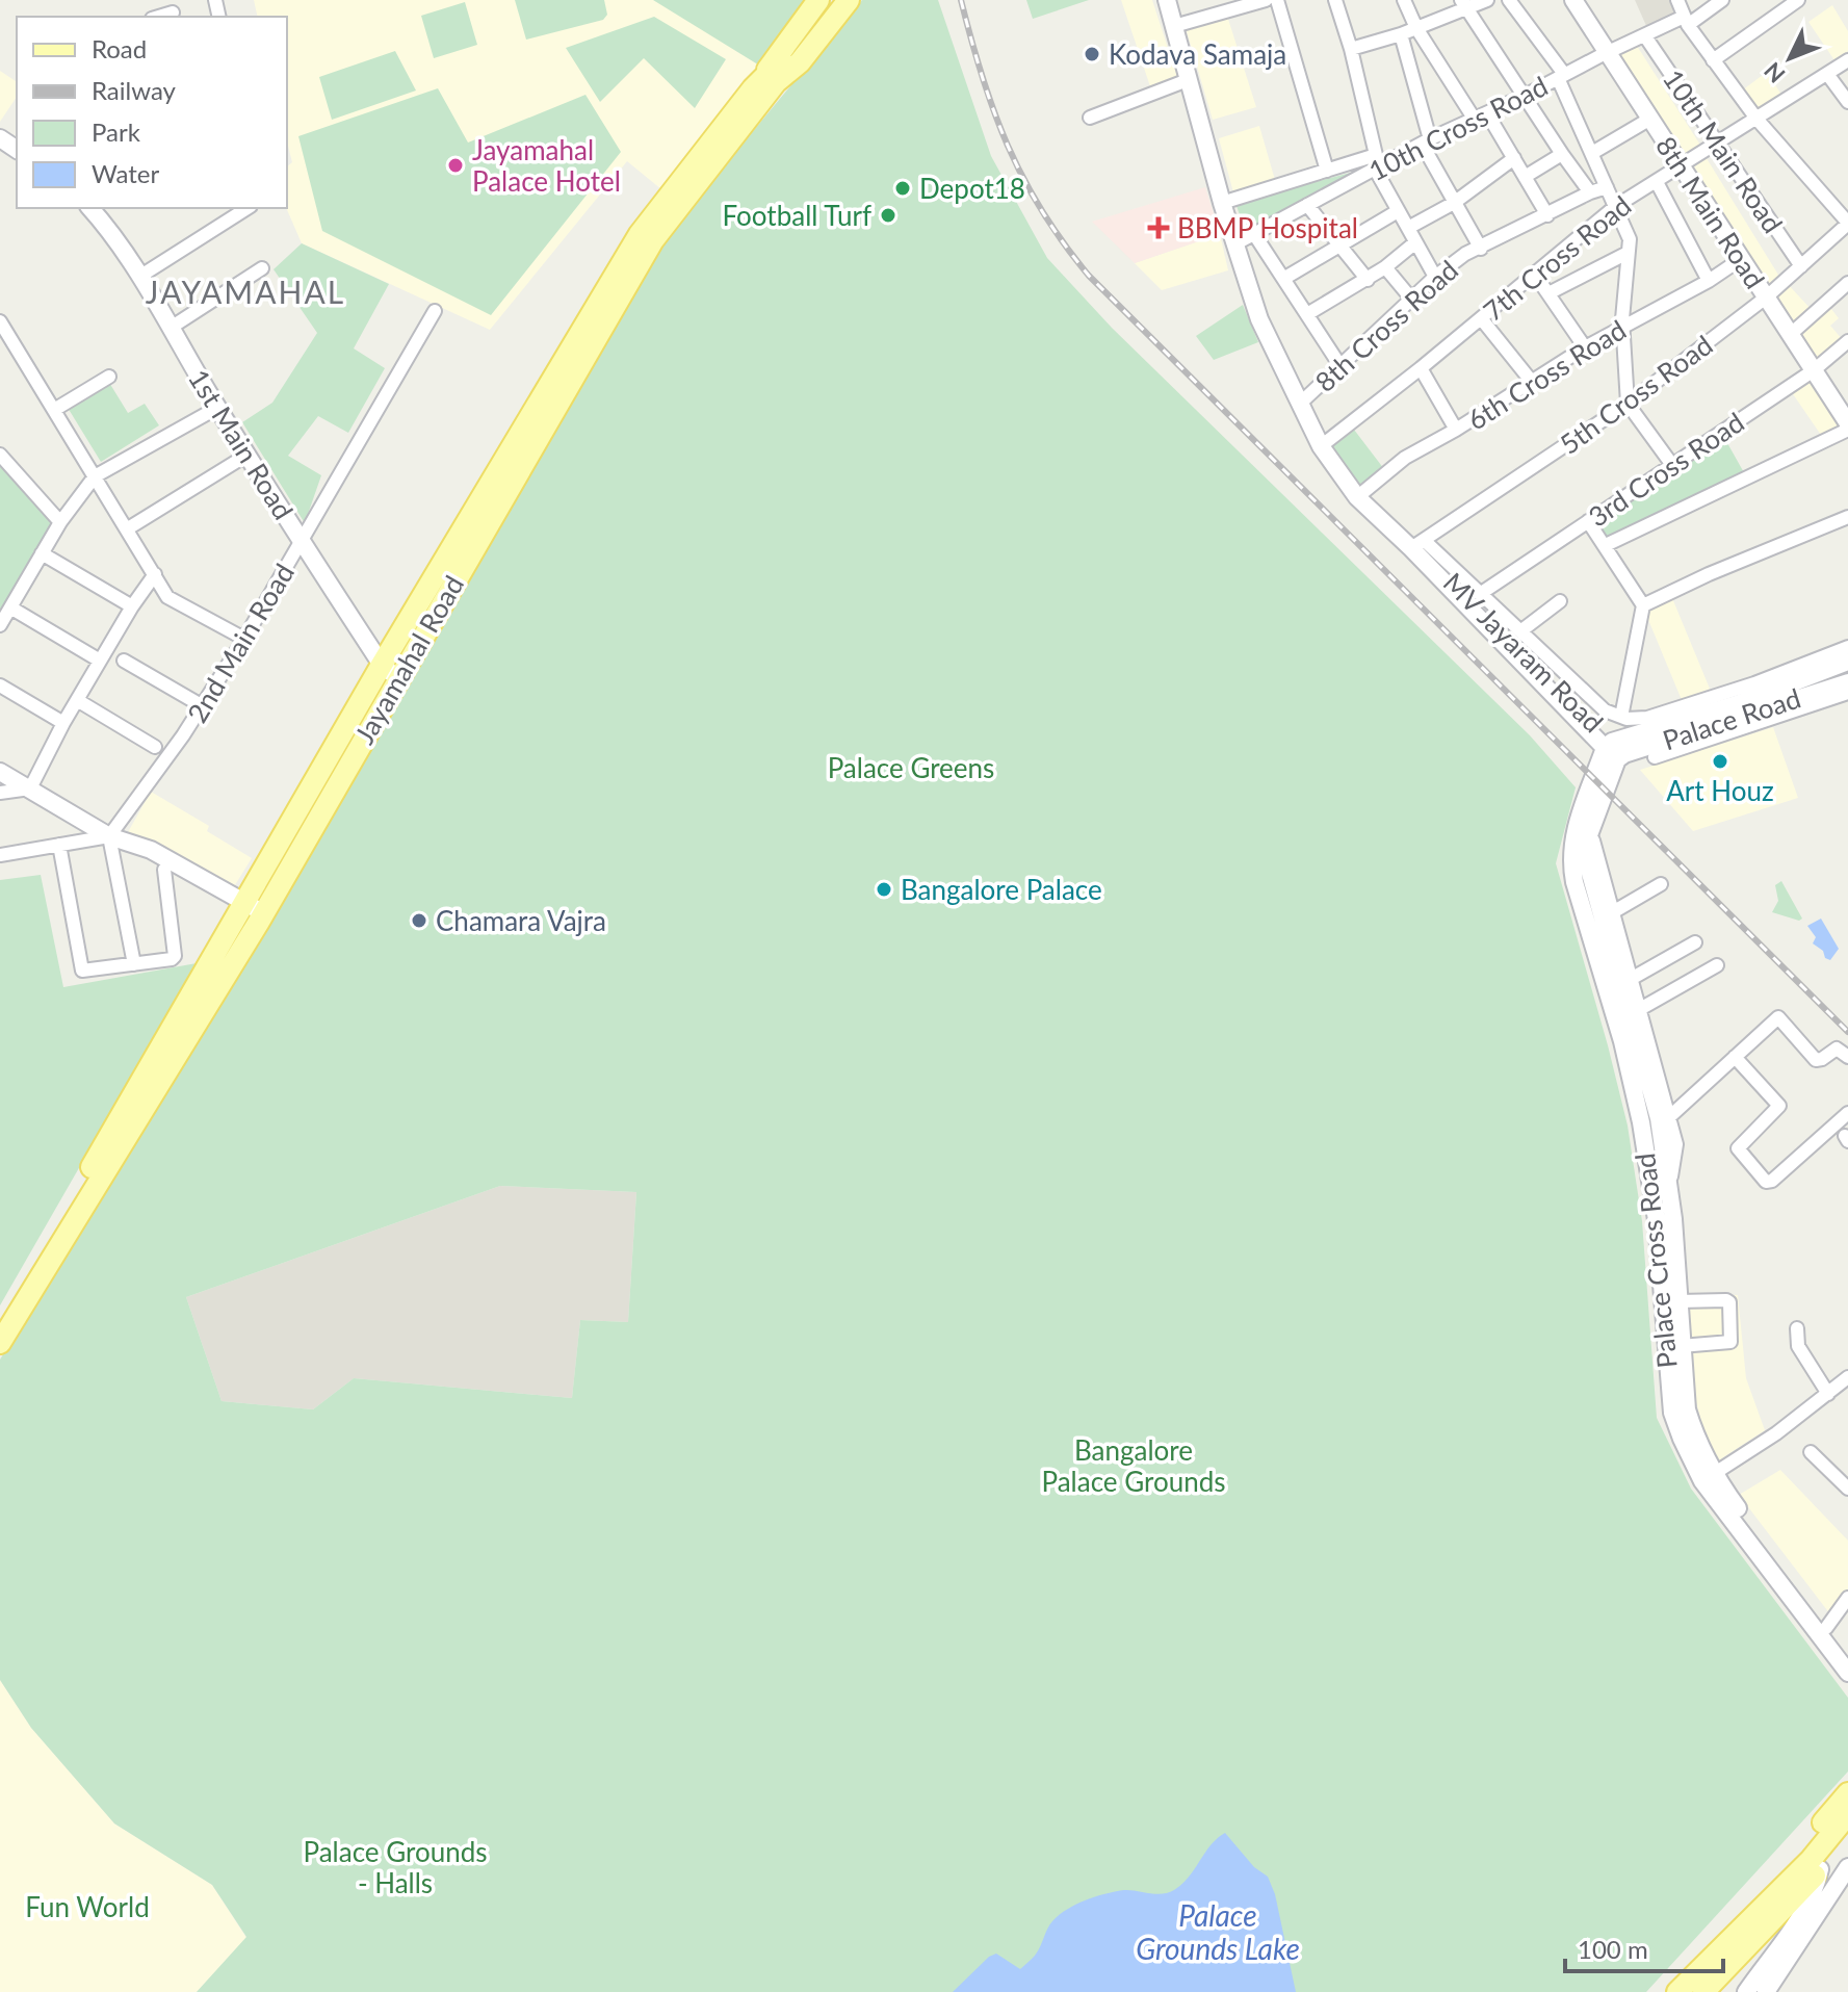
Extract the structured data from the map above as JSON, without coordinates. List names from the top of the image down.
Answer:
{
  "streets": {
    "main road": ["Jayamahal Road"],
    "street": [
      "10th Cross Road",
      "10th Main Road",
      "8th Main Road",
      "7th Cross Road",
      "8th Cross Road",
      "6th Cross Road",
      "5th Cross Road",
      "1st Main Road",
      "3rd Cross Road",
      "2nd Main Road",
      "MV Jayaram Road",
      "Palace Road",
      "Palace Cross Road"
    ]
  },
  "crossings": [
    ["10th Cross Road", "10th Main Road"],
    ["10th Cross Road", "8th Main Road"],
    ["10th Cross Road", "MV Jayaram Road"],
    ["10th Main Road", "7th Cross Road"],
    ["10th Main Road", "5th Cross Road"],
    ["8th Main Road", "7th Cross Road"],
    ["8th Main Road", "6th Cross Road"],
    ["8th Main Road", "5th Cross Road"],
    ["8th Main Road", "3rd Cross Road"],
    ["7th Cross Road", "MV Jayaram Road"],
    ["8th Cross Road", "MV Jayaram Road"],
    ["6th Cross Road", "MV Jayaram Road"],
    ["5th Cross Road", "MV Jayaram Road"],
    ["1st Main Road", "2nd Main Road"],
    ["1st Main Road", "Jayamahal Road"],
    ["MV Jayaram Road", "Palace Road"]
  ],
  "districts": ["JAYAMAHAL"],
  "water": ["Palace Grounds Lake"],
  "parks": [
    "Palace Greens",
    "Bangalore Palace Grounds",
    "Palace Grounds - Halls",
    "Fun World"
  ],
  "places": {
    "other": [
      "Kodava Samaja",
      "Jayamahal Palace Hotel",
      "Depot18",
      "Football Turf",
      "Art Houz",
      "Bangalore Palace",
      "Chamara Vajra"
    ],
    "health": ["BBMP Hospital"]
  },
  "legend": [
    "Road",
    "Railway",
    "Park",
    "Water"
  ],
  "scale_bar": "100 m",
  "north": "bottom left"
}
